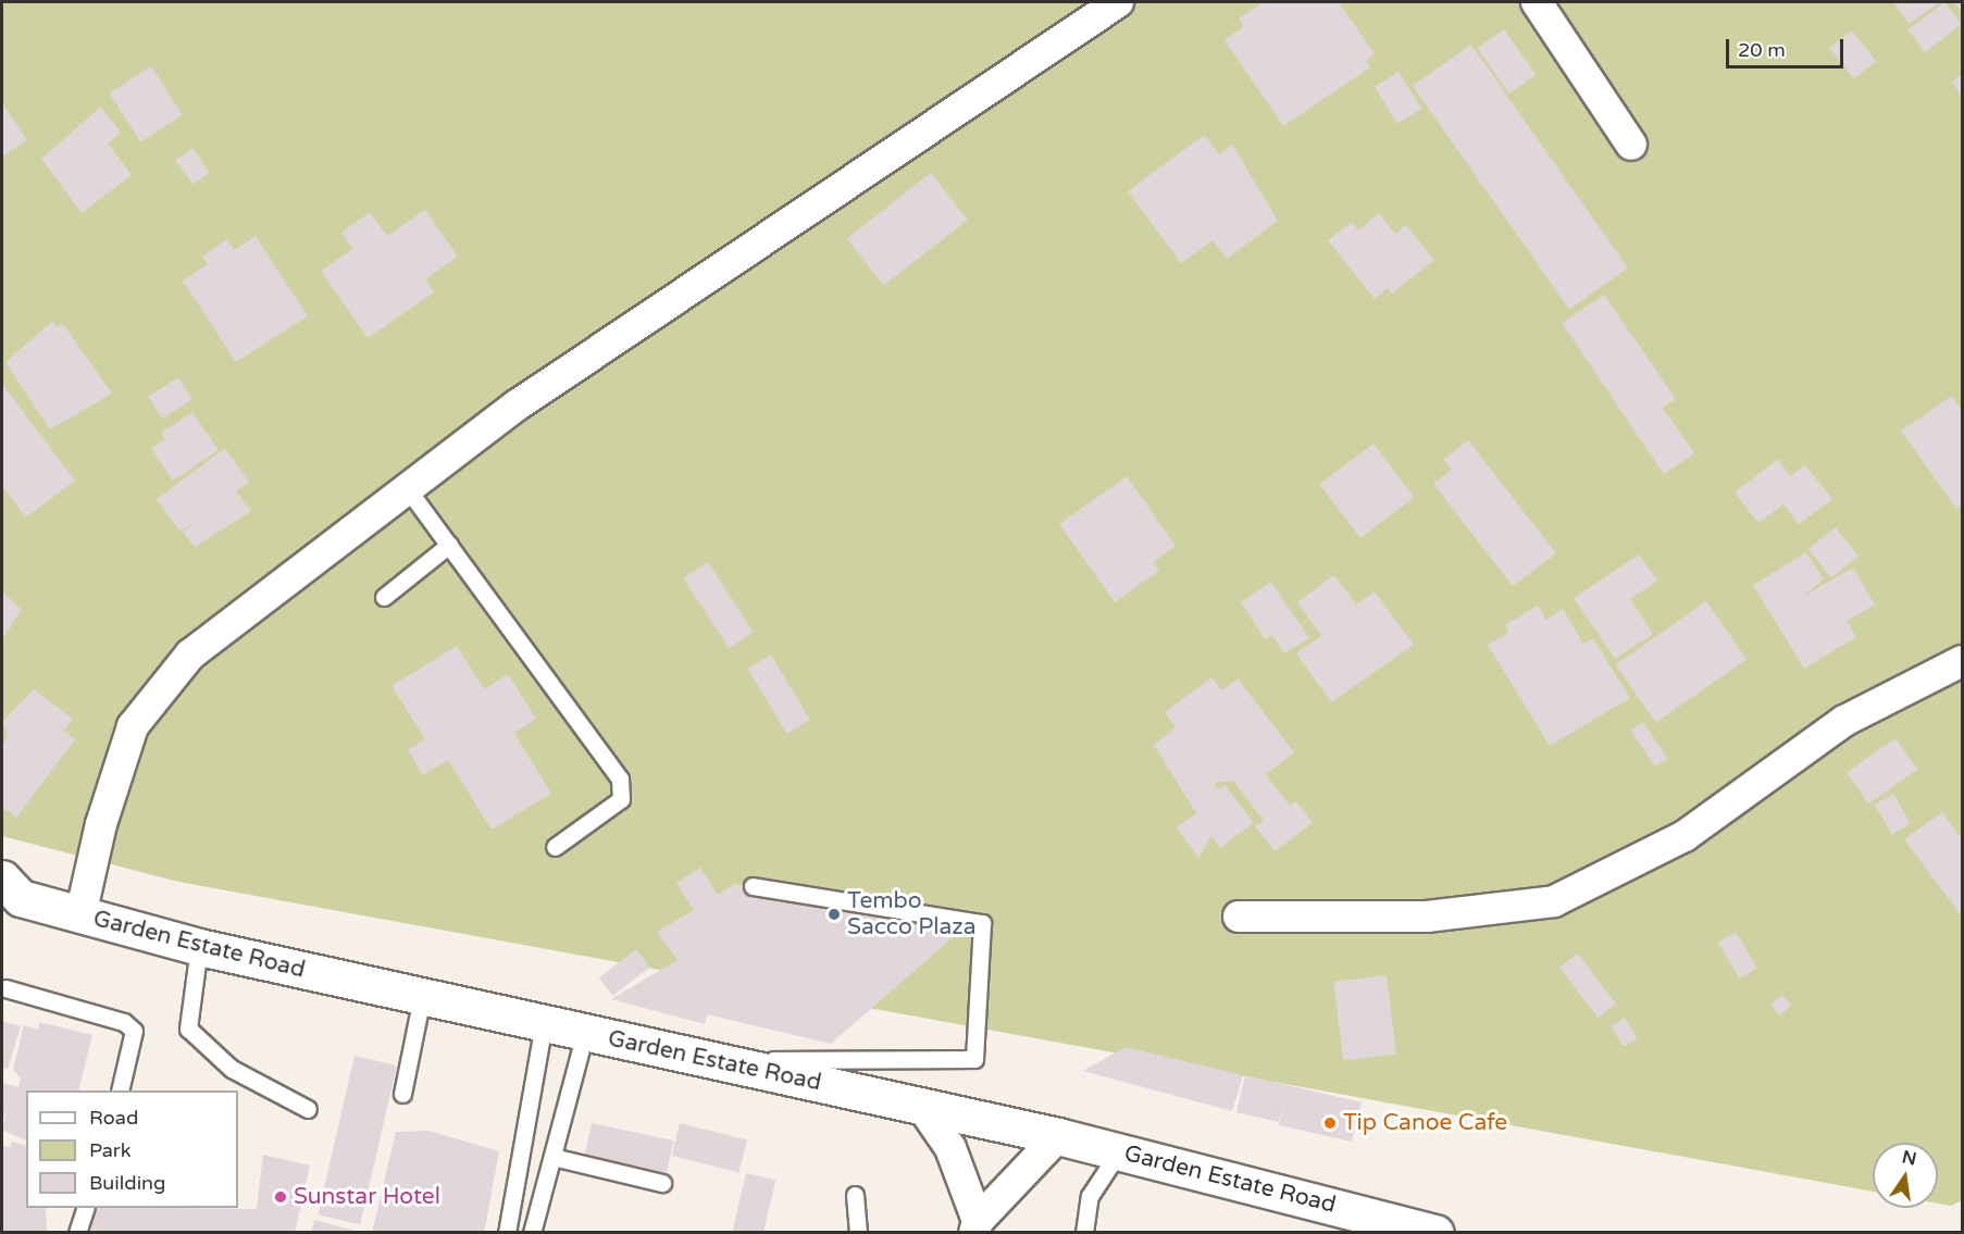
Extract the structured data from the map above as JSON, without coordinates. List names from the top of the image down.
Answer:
{
  "streets": {
    "street": ["Garden Estate Road"]
  },
  "places": ["Tembo Sacco Plaza", "Tip Canoe Cafe", "Sunstar Hotel"],
  "legend": ["Road", "Park", "Building"],
  "scale_bar": "20 m",
  "north": "top"
}
